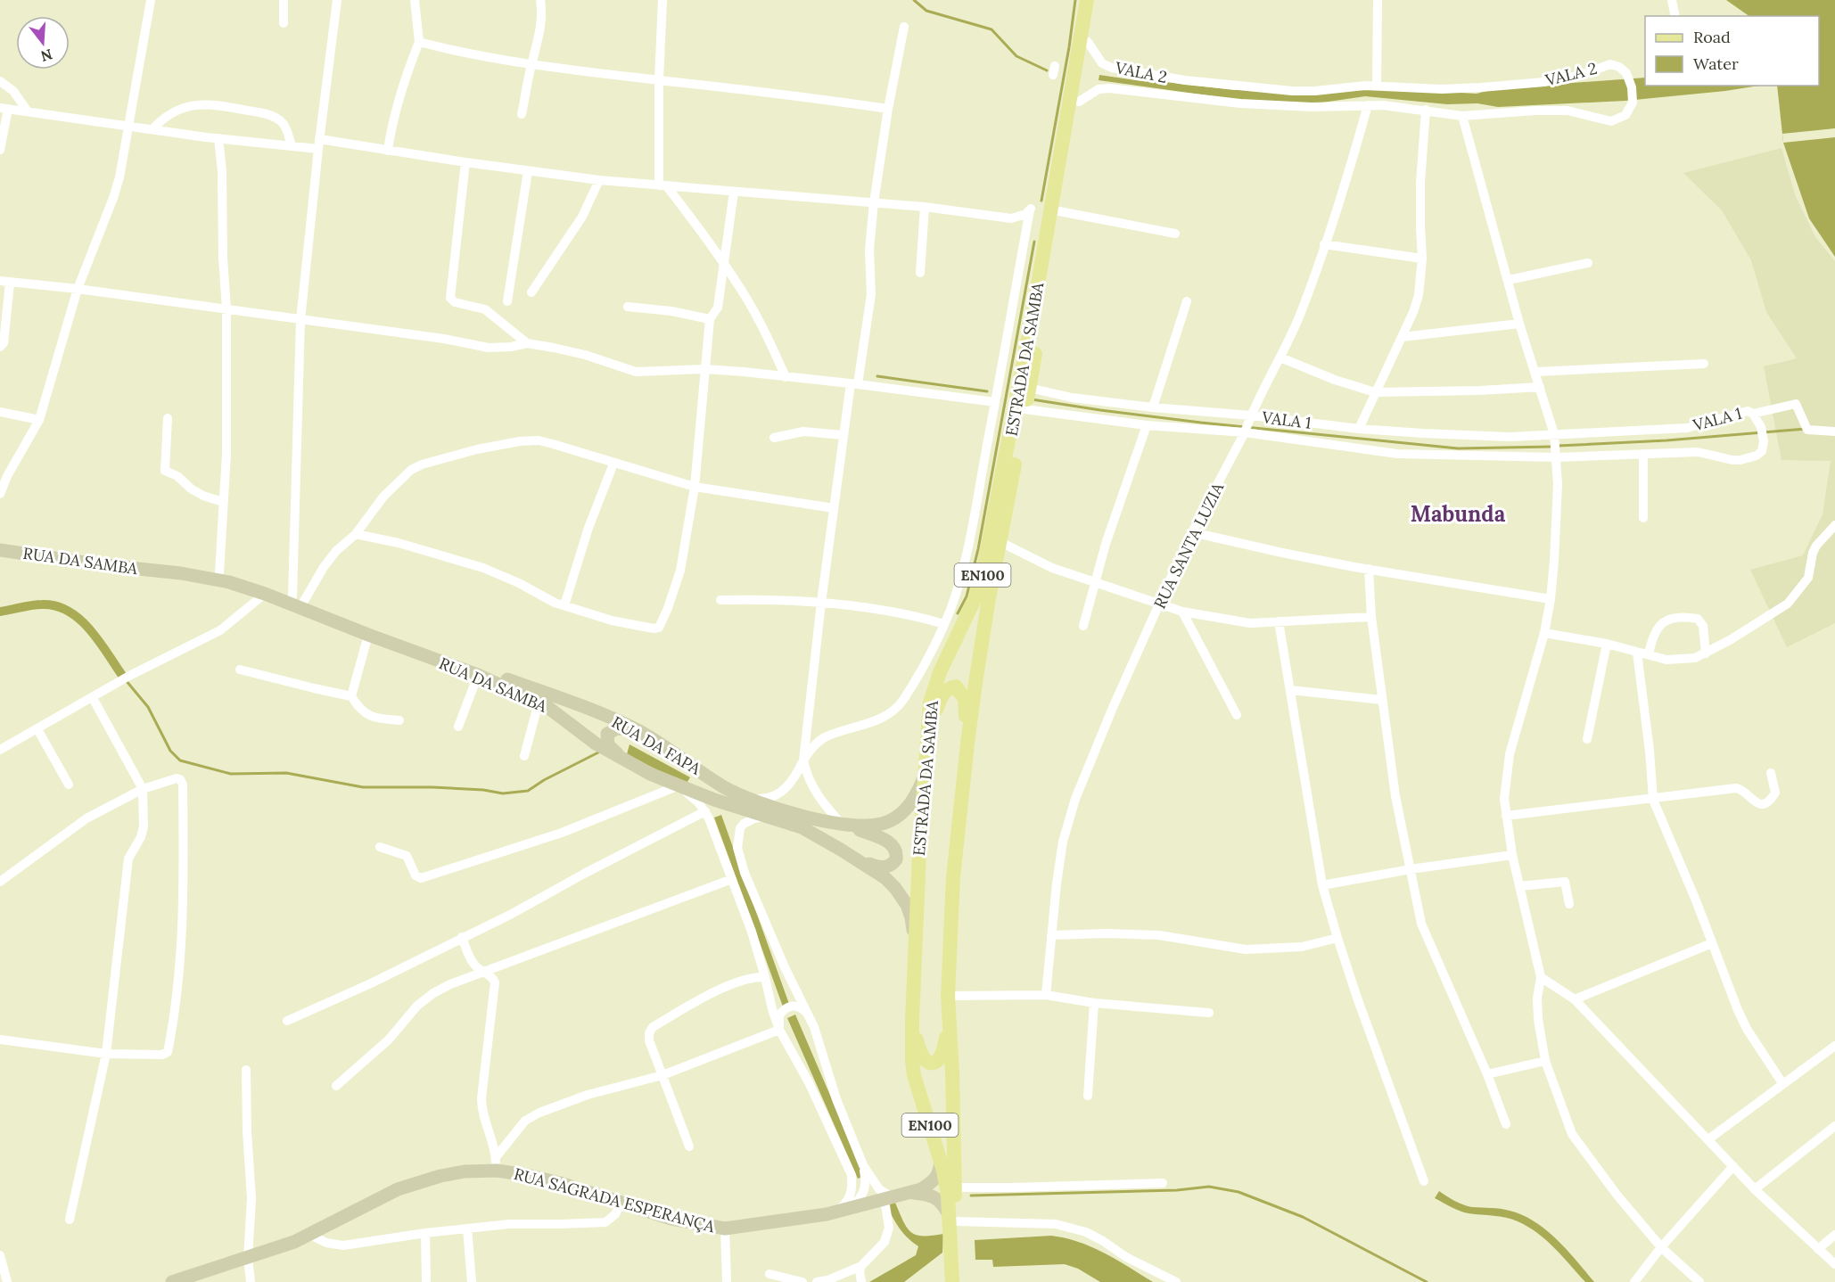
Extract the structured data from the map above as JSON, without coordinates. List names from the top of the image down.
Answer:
{
  "streets": {
    "main road": [
      "ESTRADA DA SAMBA",
      "RUA DA SAMBA",
      "EN100",
      "RUA DA FAPA",
      "RUA SAGRADA ESPERANÇA"
    ],
    "street": ["VALA 2", "VALA 1", "RUA SANTA LUZIA"]
  },
  "crossings": [
    ["VALA 2", "ESTRADA DA SAMBA"],
    ["VALA 2", "RUA SANTA LUZIA"],
    ["ESTRADA DA SAMBA", "VALA 1"],
    ["ESTRADA DA SAMBA", "RUA DA SAMBA"],
    ["ESTRADA DA SAMBA", "RUA DA FAPA"],
    ["ESTRADA DA SAMBA", "RUA SAGRADA ESPERANÇA"],
    ["VALA 1", "RUA SANTA LUZIA"],
    ["RUA DA SAMBA", "RUA DA FAPA"]
  ],
  "districts": ["Mabunda"],
  "legend": ["Road", "Water"],
  "north": "bottom"
}
